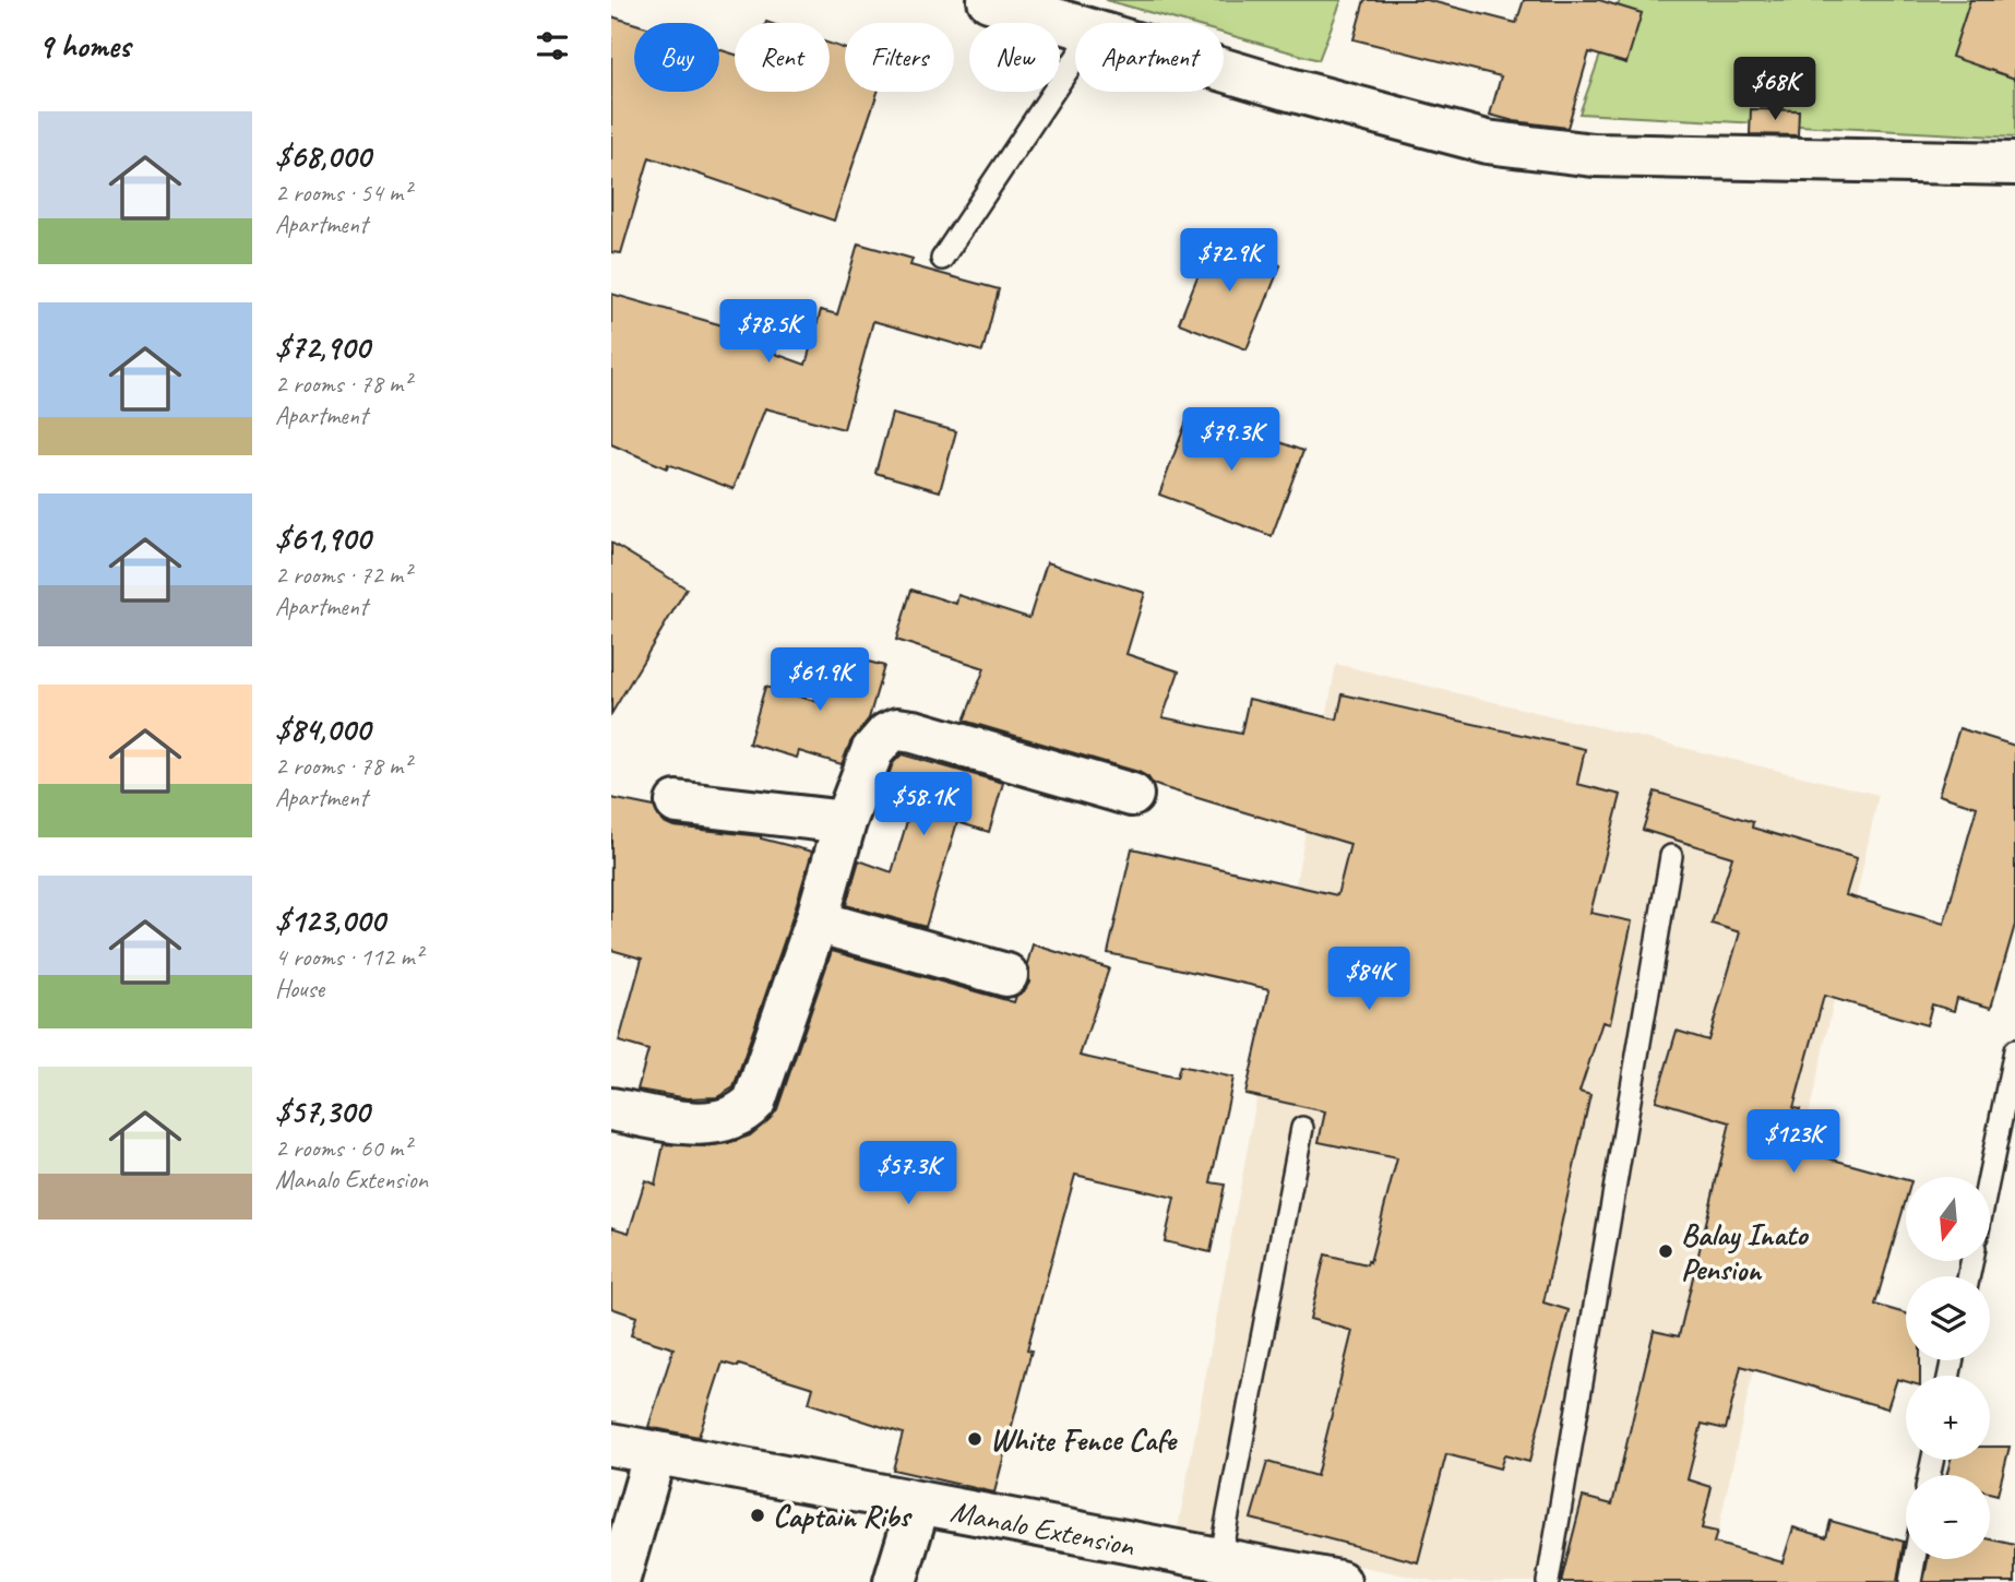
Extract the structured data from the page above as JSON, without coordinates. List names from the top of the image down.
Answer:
{
  "streets": {
    "street": ["Manalo Extension"]
  },
  "places": ["Balay Inato Pension", "White Fence Cafe", "Captain Ribs"],
  "north": "bottom",
  "page": {
    "heading": "9 homes",
    "chip": [
      "Buy",
      "Rent",
      "Filters",
      "New",
      "Apartment"
    ],
    "price": [
      "$68K",
      "$72.9K",
      "$78.5K",
      "$79.3K",
      "$61.9K",
      "$58.1K",
      "$84K",
      "$123K",
      "$57.3K"
    ],
    "list": [
      {
        "name": "$68,000",
        "note": "2 rooms · 54 m² · Apartment"
      },
      {
        "name": "$72,900",
        "note": "2 rooms · 78 m² · Apartment"
      },
      {
        "name": "$61,900",
        "note": "2 rooms · 72 m² · Apartment"
      },
      {
        "name": "$84,000",
        "note": "2 rooms · 78 m² · Apartment"
      },
      {
        "name": "$123,000",
        "note": "4 rooms · 112 m² · House"
      },
      {
        "name": "$57,300",
        "note": "2 rooms · 60 m² · Manalo Extension"
      }
    ],
    "map_buttons": ["+", "−"]
  }
}
